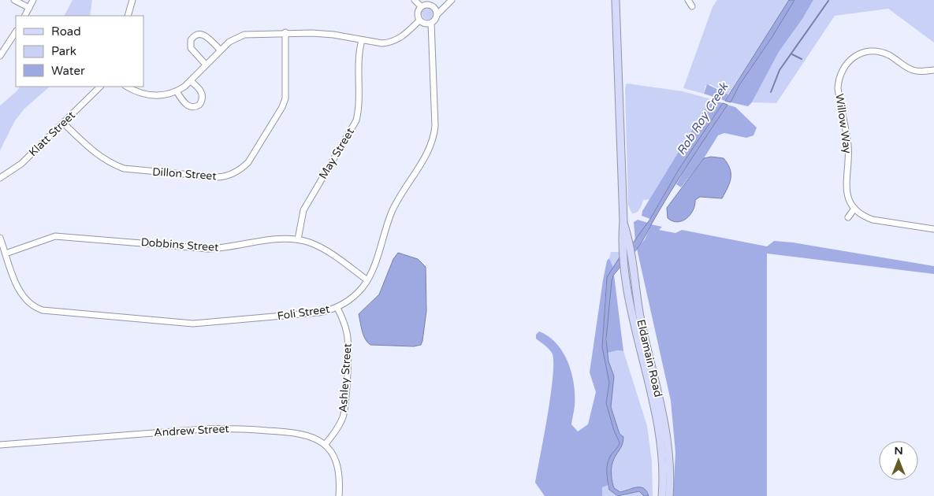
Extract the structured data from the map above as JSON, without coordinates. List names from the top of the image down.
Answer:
{
  "streets": {
    "main road": ["Eldamain Road"],
    "street": [
      "Willow Way",
      "Klatt Street",
      "May Street",
      "Dillon Street",
      "Dobbins Street",
      "Foli Street",
      "Ashley Street",
      "Andrew Street"
    ]
  },
  "crossings": [
    ["Klatt Street", "Dillon Street"],
    ["May Street", "Dobbins Street"],
    ["Dobbins Street", "Foli Street"],
    ["Foli Street", "Ashley Street"],
    ["Ashley Street", "Andrew Street"]
  ],
  "water": ["Rob Roy Creek"],
  "legend": ["Road", "Park", "Water"],
  "north": "top"
}
